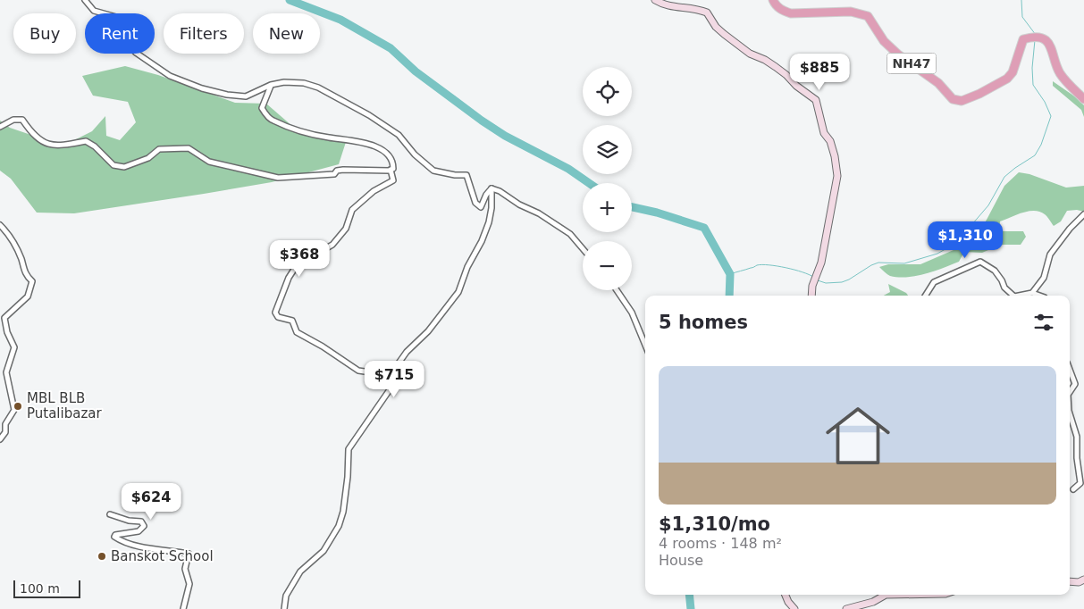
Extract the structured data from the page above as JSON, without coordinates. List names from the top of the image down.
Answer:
{
  "streets": {
    "highway": ["NH47"]
  },
  "places": ["MBL BLB Putalibazar", "Banskot School"],
  "scale_bar": "100 m",
  "page": {
    "chip": [
      "Buy",
      "Rent",
      "Filters",
      "New"
    ],
    "price": [
      "$885",
      "$1,310",
      "$368",
      "$715",
      "$624"
    ],
    "map_buttons": ["+", "−"],
    "heading": "5 homes",
    "list": [
      {
        "name": "$1,310/mo",
        "note": "4 rooms · 148 m² · House"
      }
    ],
    "scale": "100 m"
  }
}
